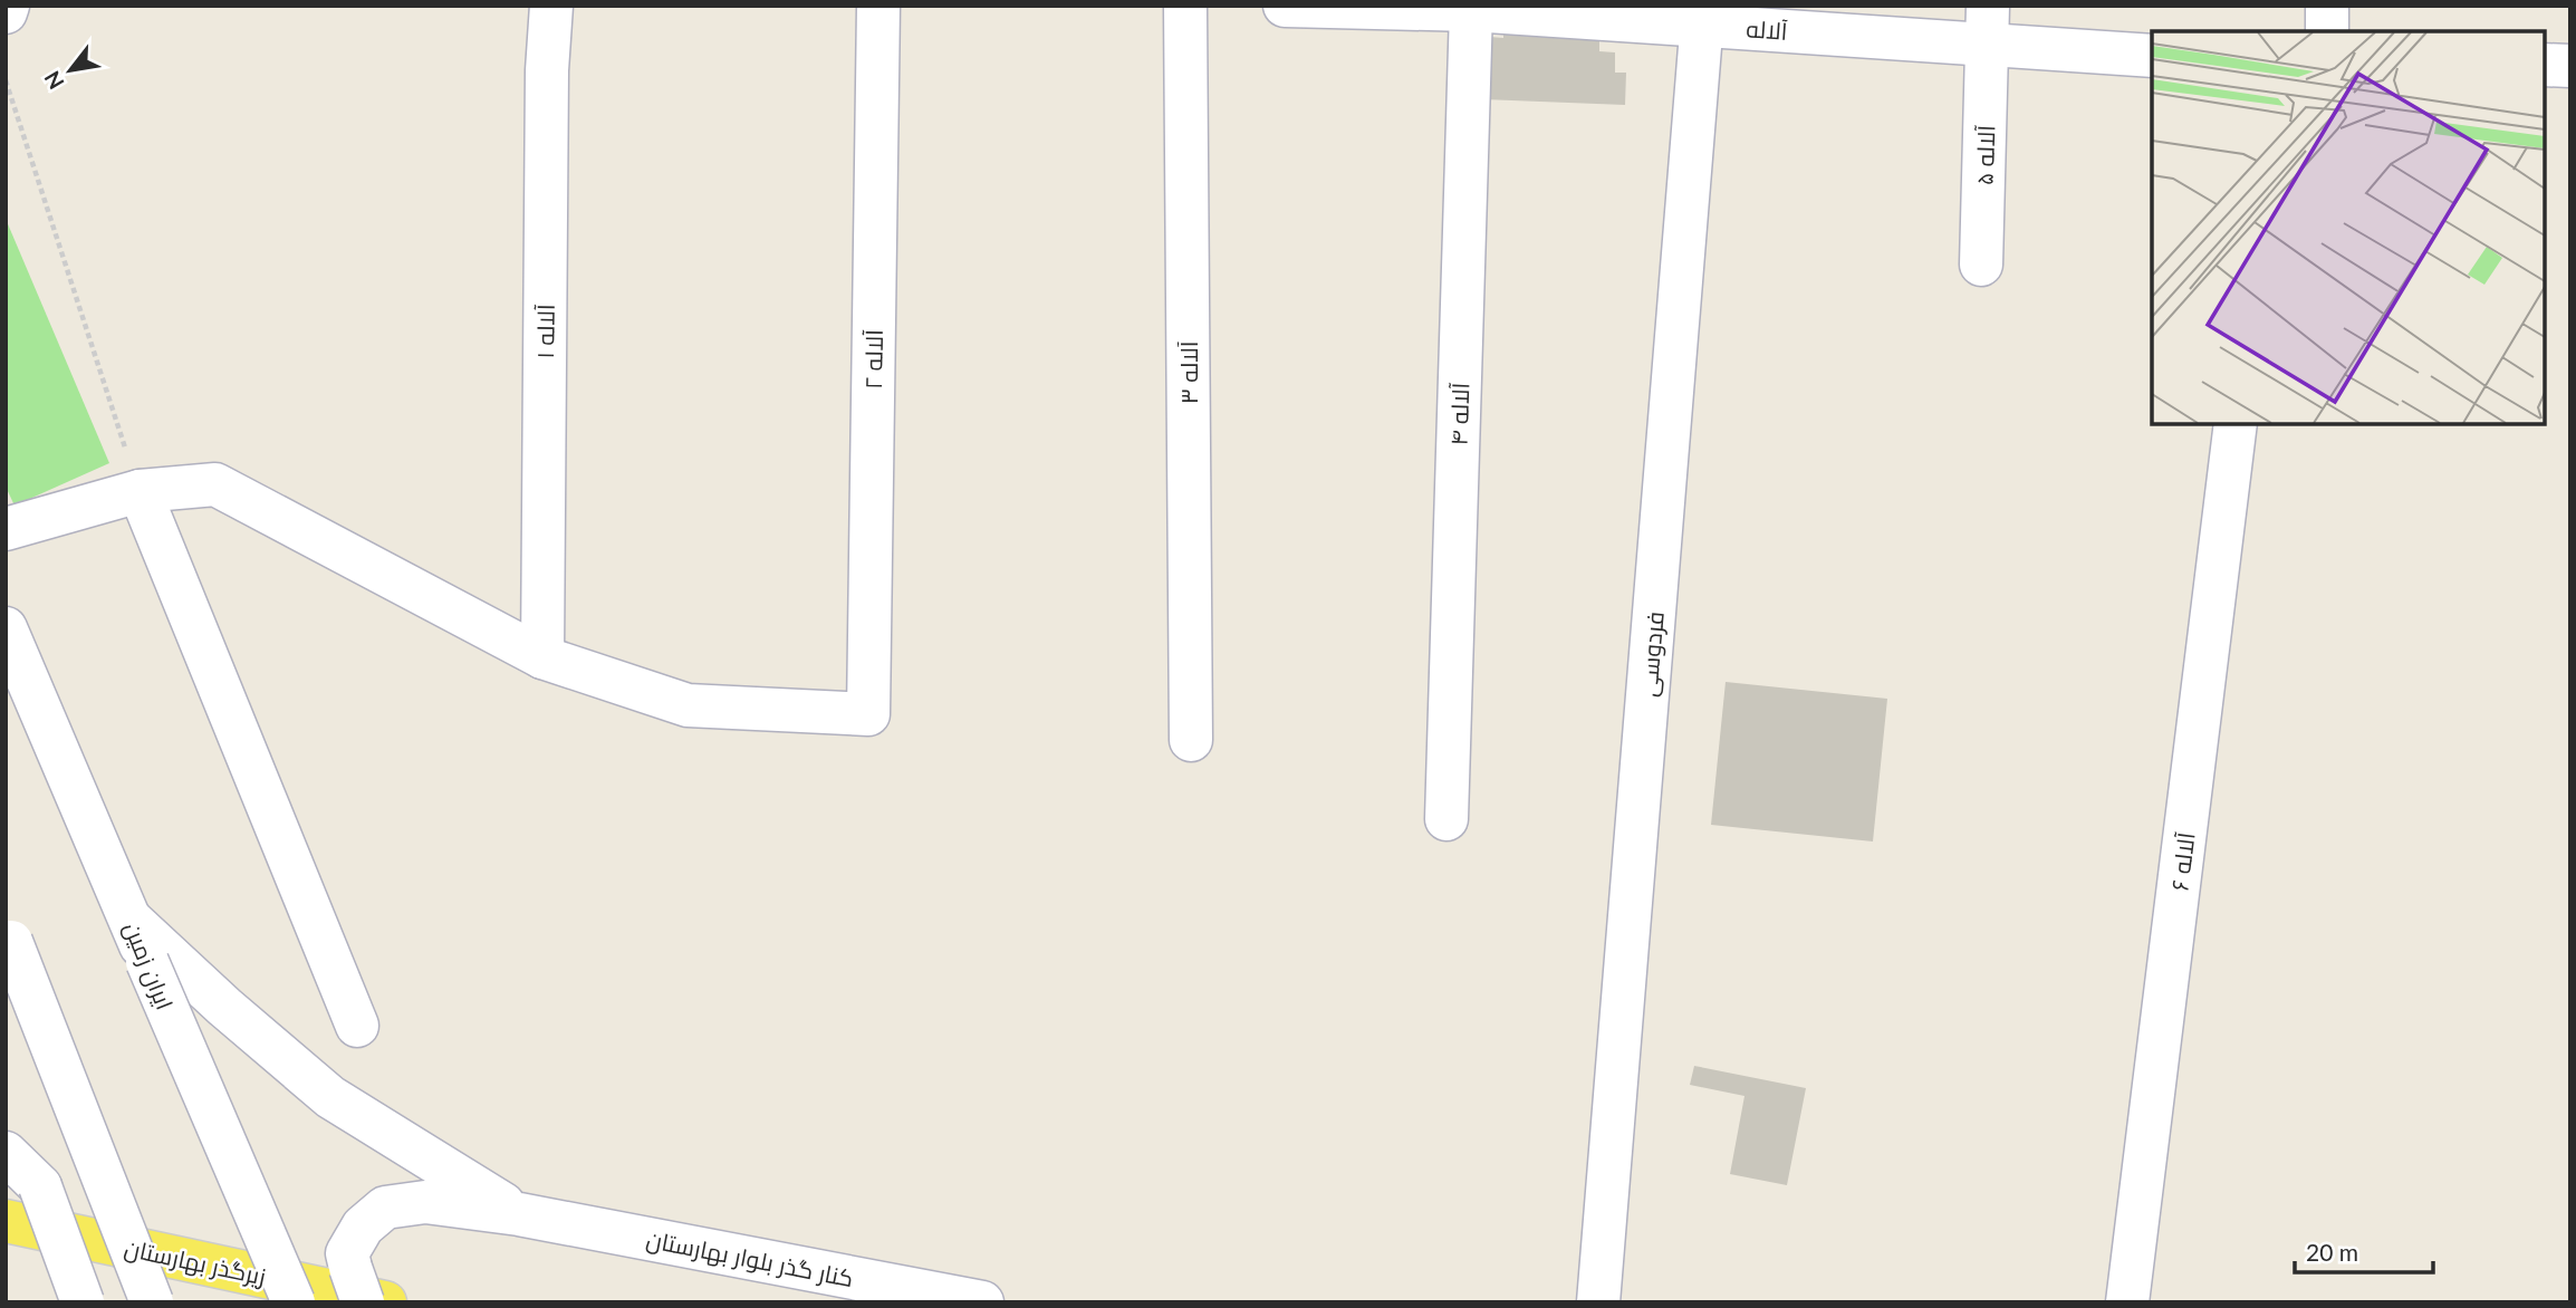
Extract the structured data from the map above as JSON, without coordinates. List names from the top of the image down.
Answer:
{
  "streets": {
    "main road": ["زیرگذر بهارستان"],
    "street": [
      "آلاله",
      "آلاله ۵",
      "آلاله ۱",
      "آلاله ۲",
      "آلاله ۳",
      "آلاله ۴",
      "فردوسی",
      "آلاله ۶",
      "ایران زمین",
      "کنار گذر بلوار بهارستان"
    ]
  },
  "crossings": [
    ["آلاله", "آلاله ۵"],
    ["آلاله", "آلاله ۴"],
    ["آلاله", "فردوسی"],
    ["آلاله ۱", "آلاله ۲"]
  ],
  "scale_bar": "20 m",
  "north": "bottom left"
}
